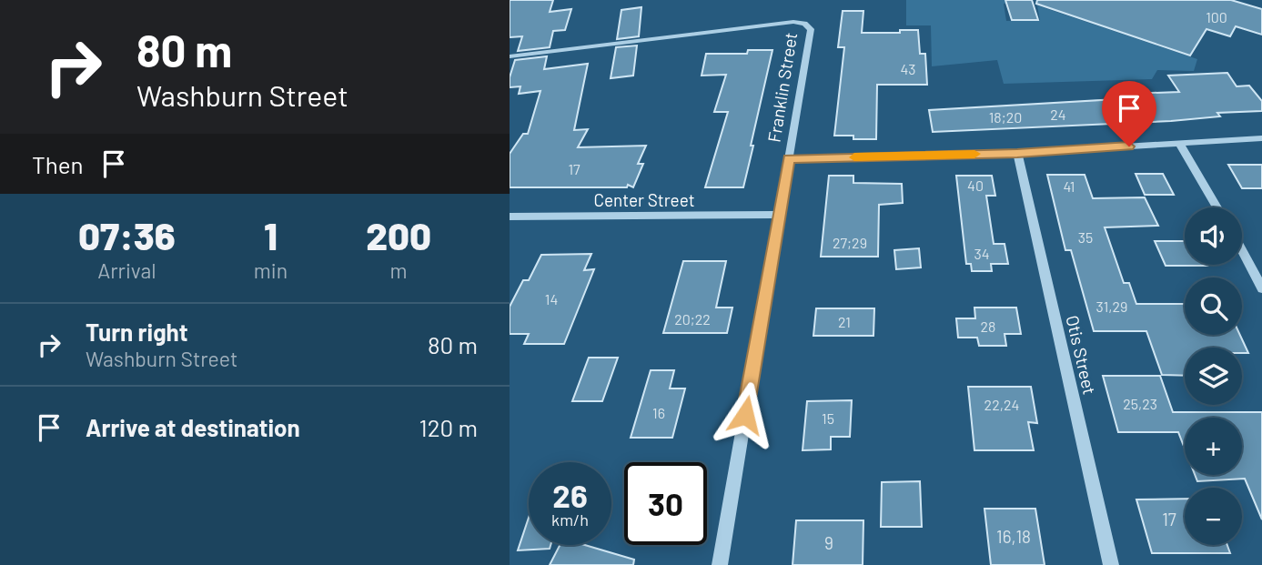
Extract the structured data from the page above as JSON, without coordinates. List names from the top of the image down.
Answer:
{
  "streets": {
    "street": ["Franklin Street", "Center Street", "Otis Street"]
  },
  "crossings": [
    ["Franklin Street", "Center Street"]
  ],
  "house_numbers": [
    "100",
    "43",
    "24",
    "18;20",
    "17",
    "40",
    "41",
    "35",
    "27;29",
    "34",
    "14",
    "31,29",
    "20;22",
    "21",
    "28",
    "25,23",
    "22,24",
    "16",
    "15",
    "17",
    "16,18",
    "9"
  ],
  "page": {
    "turn": ["80 m", "Washburn Street"],
    "then": "Then",
    "eta": [
      "07:36",
      "Arrival",
      "1",
      "min",
      "200",
      "m"
    ],
    "map_buttons": ["+", "−"],
    "list": [
      {
        "name": "Turn right",
        "note": "Washburn Street",
        "value": "80 m"
      },
      {
        "name": "Arrive at destination",
        "value": "120 m"
      }
    ],
    "speed": "26 km/h",
    "limit": "30"
  }
}
